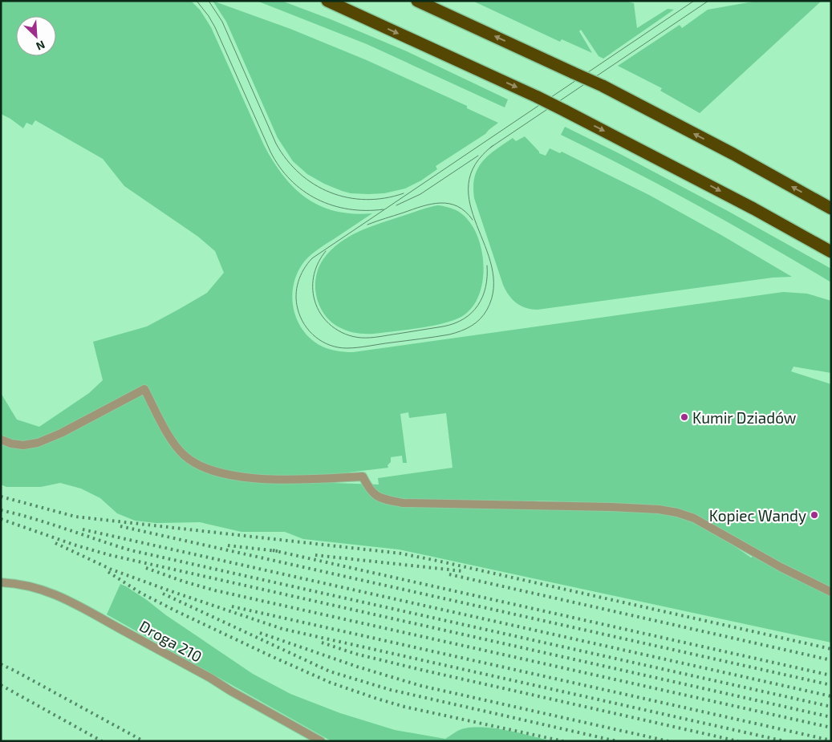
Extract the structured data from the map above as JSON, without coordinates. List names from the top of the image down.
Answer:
{
  "streets": {
    "lane": ["Droga 210"]
  },
  "places": ["Kumir Dziadów", "Kopiec Wandy"],
  "north": "bottom right"
}
